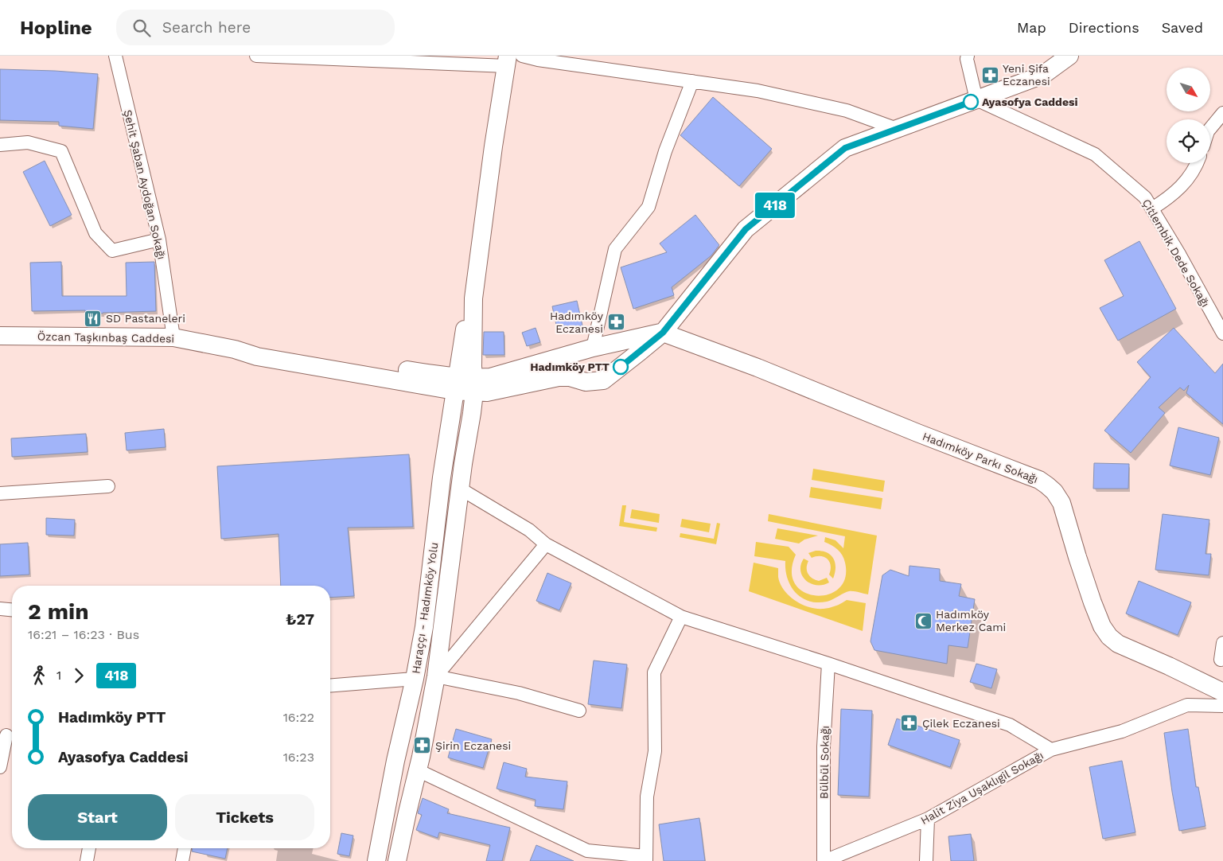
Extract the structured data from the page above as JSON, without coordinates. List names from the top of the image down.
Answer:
{
  "streets": {
    "main road": ["Özcan Taşkınbaş Caddesi", "Hadımköy Parkı Sokağı", "Haraççı - Hadımköy Yolu"],
    "street": [
      "Şehit Şaban Aydoğan Sokağı",
      "Çitlembik Dede Sokağı",
      "Bülbül Sokağı",
      "Halit Ziya Uşaklıgil Sokağı"
    ]
  },
  "crossings": [
    ["Şehit Şaban Aydoğan Sokağı", "Özcan Taşkınbaş Caddesi"],
    ["Özcan Taşkınbaş Caddesi", "Haraççı - Hadımköy Yolu"],
    ["Bülbül Sokağı", "Halit Ziya Uşaklıgil Sokağı"]
  ],
  "places": {
    "pharmacy": [
      "Yeni Şifa Eczanesi",
      "Hadımköy Eczanesi",
      "Çilek Eczanesi",
      "Şirin Eczanesi"
    ],
    "other": ["Ayasofya Caddesi", "Hadımköy PTT"],
    "restaurant": ["SD Pastaneleri"],
    "mosque": ["Hadımköy Merkez Cami"]
  },
  "lines": ["bus line 418"],
  "north": "bottom right",
  "page": {
    "header": "Hopline",
    "search": "Search here",
    "nav": ["Map", "Directions", "Saved"],
    "on_map": "418",
    "heading": ["2 min", "16:21 – 16:23 · Bus", "₺27"],
    "legs": ["1", "418"],
    "list": [
      {
        "name": "Hadımköy PTT",
        "value": "16:22"
      },
      {
        "name": "Ayasofya Caddesi",
        "value": "16:23"
      }
    ],
    "buttons": ["Start", "Tickets"]
  }
}
